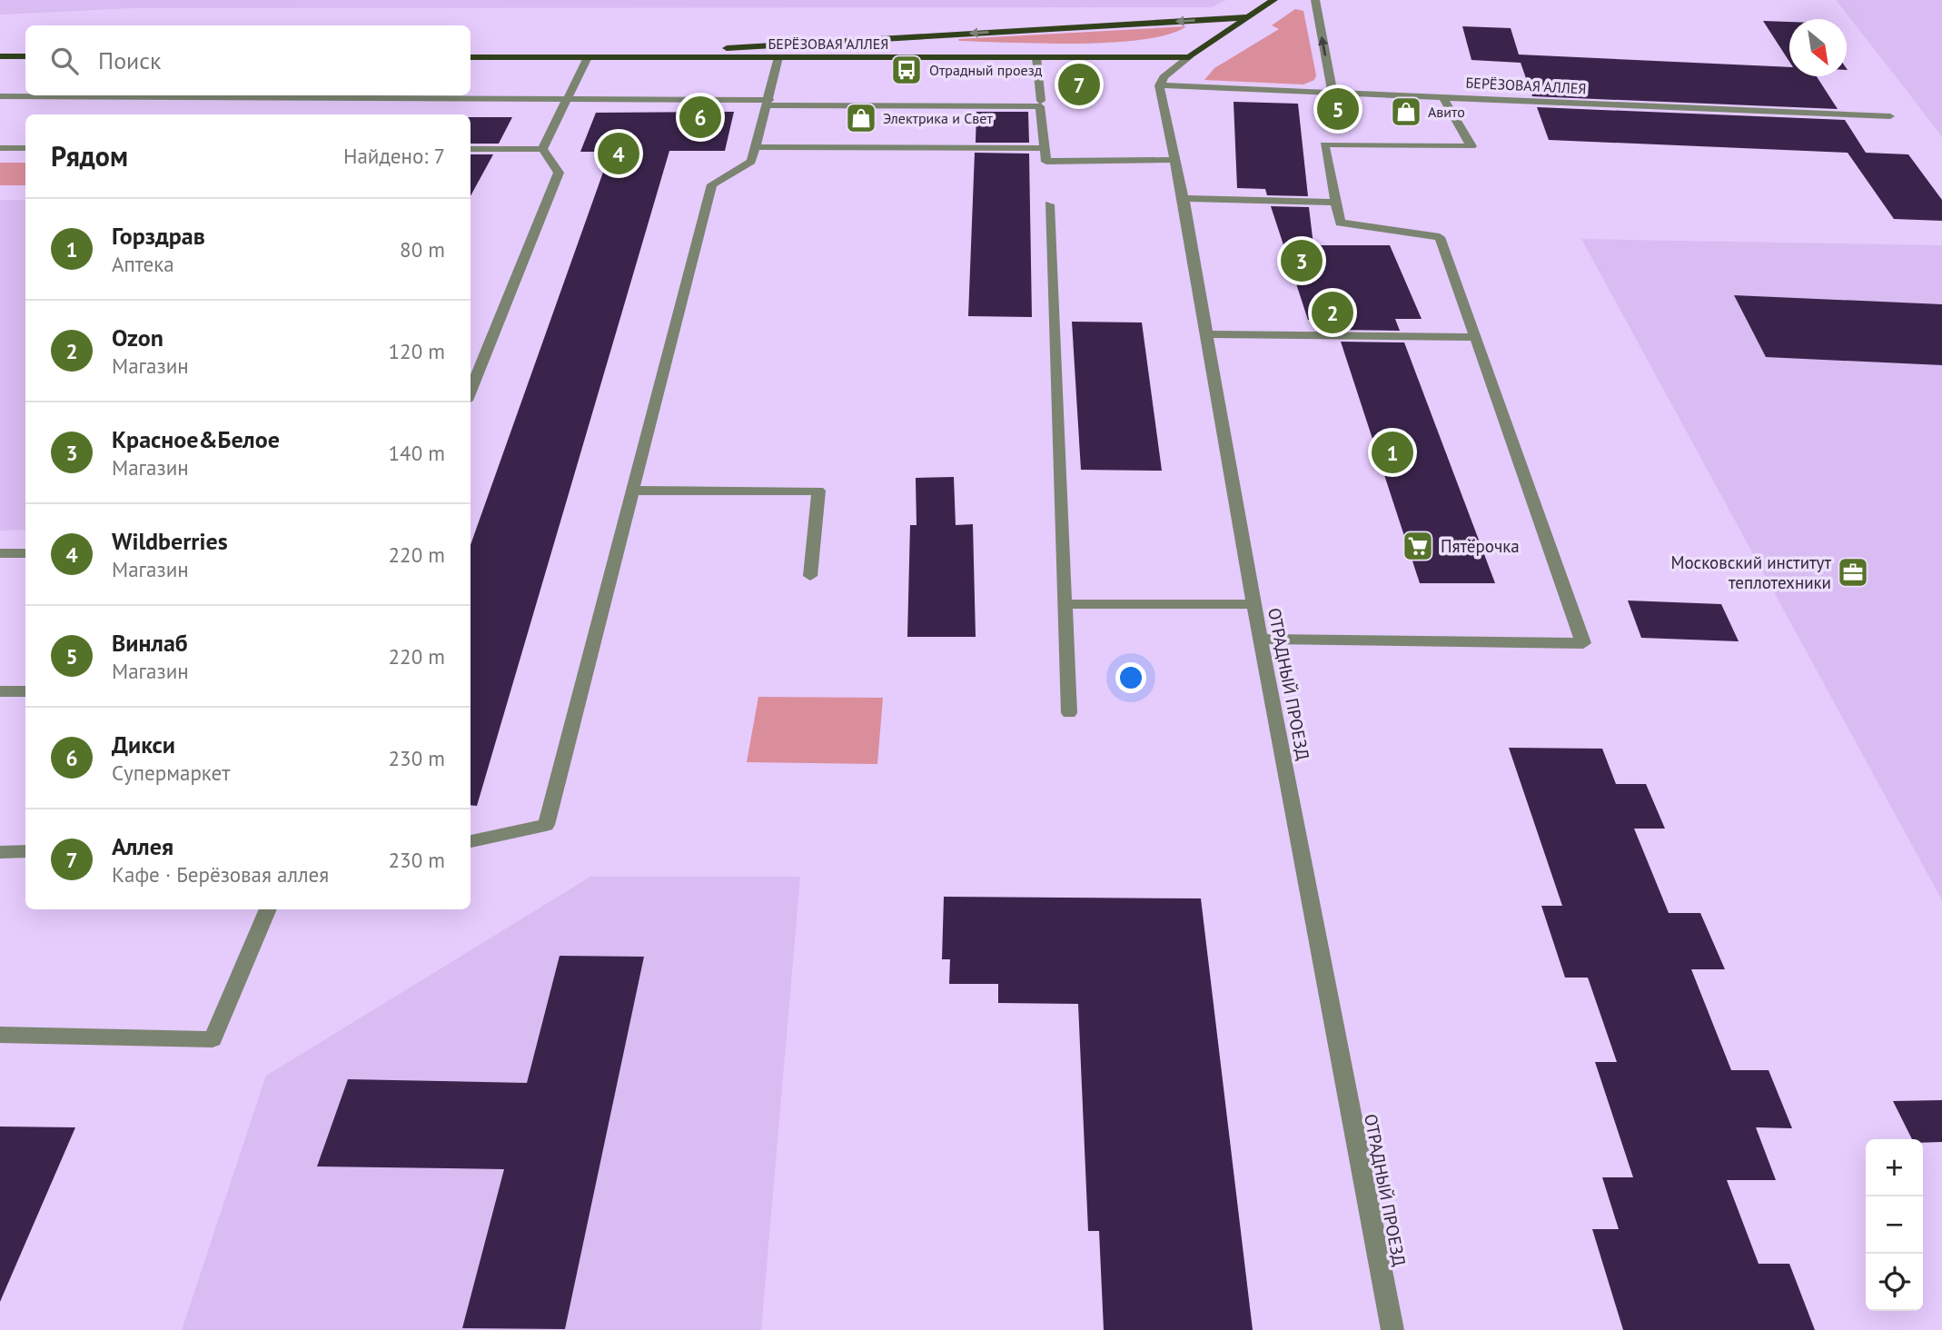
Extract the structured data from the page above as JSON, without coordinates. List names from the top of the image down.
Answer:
{
  "streets": {
    "main road": ["БЕРЁЗОВАЯ АЛЛЕЯ"],
    "street": ["ОТРАДНЫЙ ПРОЕЗД"]
  },
  "crossings": [
    ["БЕРЁЗОВАЯ АЛЛЕЯ", "ОТРАДНЫЙ ПРОЕЗД"]
  ],
  "places": {
    "bus stop": ["Отрадный проезд"],
    "shop": ["Авито", "Электрика и Свет"],
    "supermarket": ["Пятёрочка"],
    "office": ["Московский институт теплотехники"]
  },
  "north": "bottom right",
  "page": {
    "search": "Поиск",
    "pins": [
      "7",
      "5",
      "6",
      "4",
      "3",
      "2",
      "1"
    ],
    "heading": ["Рядом", "Найдено: 7"],
    "list": [
      {
        "mark": "1",
        "name": "Горздрав",
        "note": "Аптека",
        "value": "80 m"
      },
      {
        "mark": "2",
        "name": "Ozon",
        "note": "Магазин",
        "value": "120 m"
      },
      {
        "mark": "3",
        "name": "Красное&Белое",
        "note": "Магазин",
        "value": "140 m"
      },
      {
        "mark": "4",
        "name": "Wildberries",
        "note": "Магазин",
        "value": "220 m"
      },
      {
        "mark": "5",
        "name": "Винлаб",
        "note": "Магазин",
        "value": "220 m"
      },
      {
        "mark": "6",
        "name": "Дикси",
        "note": "Супермаркет",
        "value": "230 m"
      },
      {
        "mark": "7",
        "name": "Аллея",
        "note": "Кафе · Берёзовая аллея",
        "value": "230 m"
      }
    ],
    "map_buttons": ["+", "−"]
  }
}
